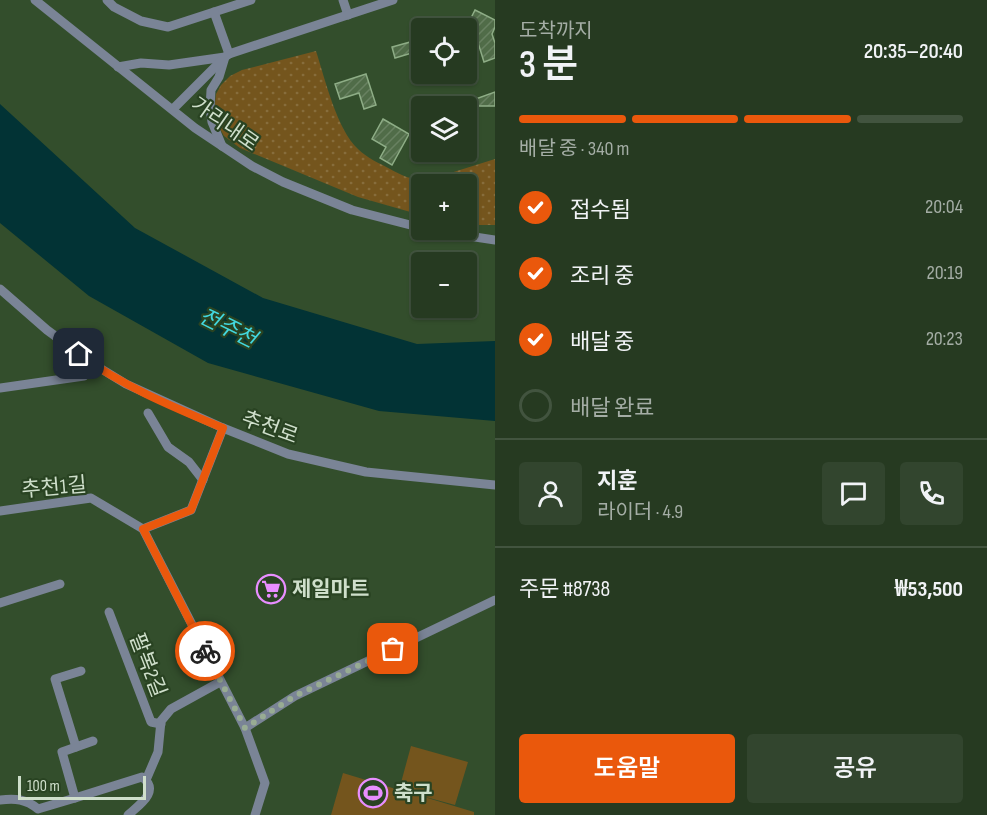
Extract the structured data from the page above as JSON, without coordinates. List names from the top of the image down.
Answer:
{
  "streets": {
    "street": [
      "가리내로",
      "추천로",
      "추천1길",
      "팔복2길"
    ]
  },
  "water": ["전주천"],
  "places": {
    "supermarket": ["제일마트"],
    "sports": ["축구"]
  },
  "scale_bar": "100 m",
  "page": {
    "heading": ["3 분", "도착까지", "20:35–20:40"],
    "panel": [
      "지훈",
      "라이더 · 4.9",
      "주문 #8738",
      "₩53,500"
    ],
    "map_buttons": ["+", "−"],
    "bar": "배달 중 · 340 m",
    "list": [
      ["접수됨", "20:04"],
      ["조리 중", "20:19"],
      ["배달 중", "20:23"],
      "배달 완료"
    ],
    "buttons": ["도움말", "공유"],
    "scale": "100 m"
  }
}
